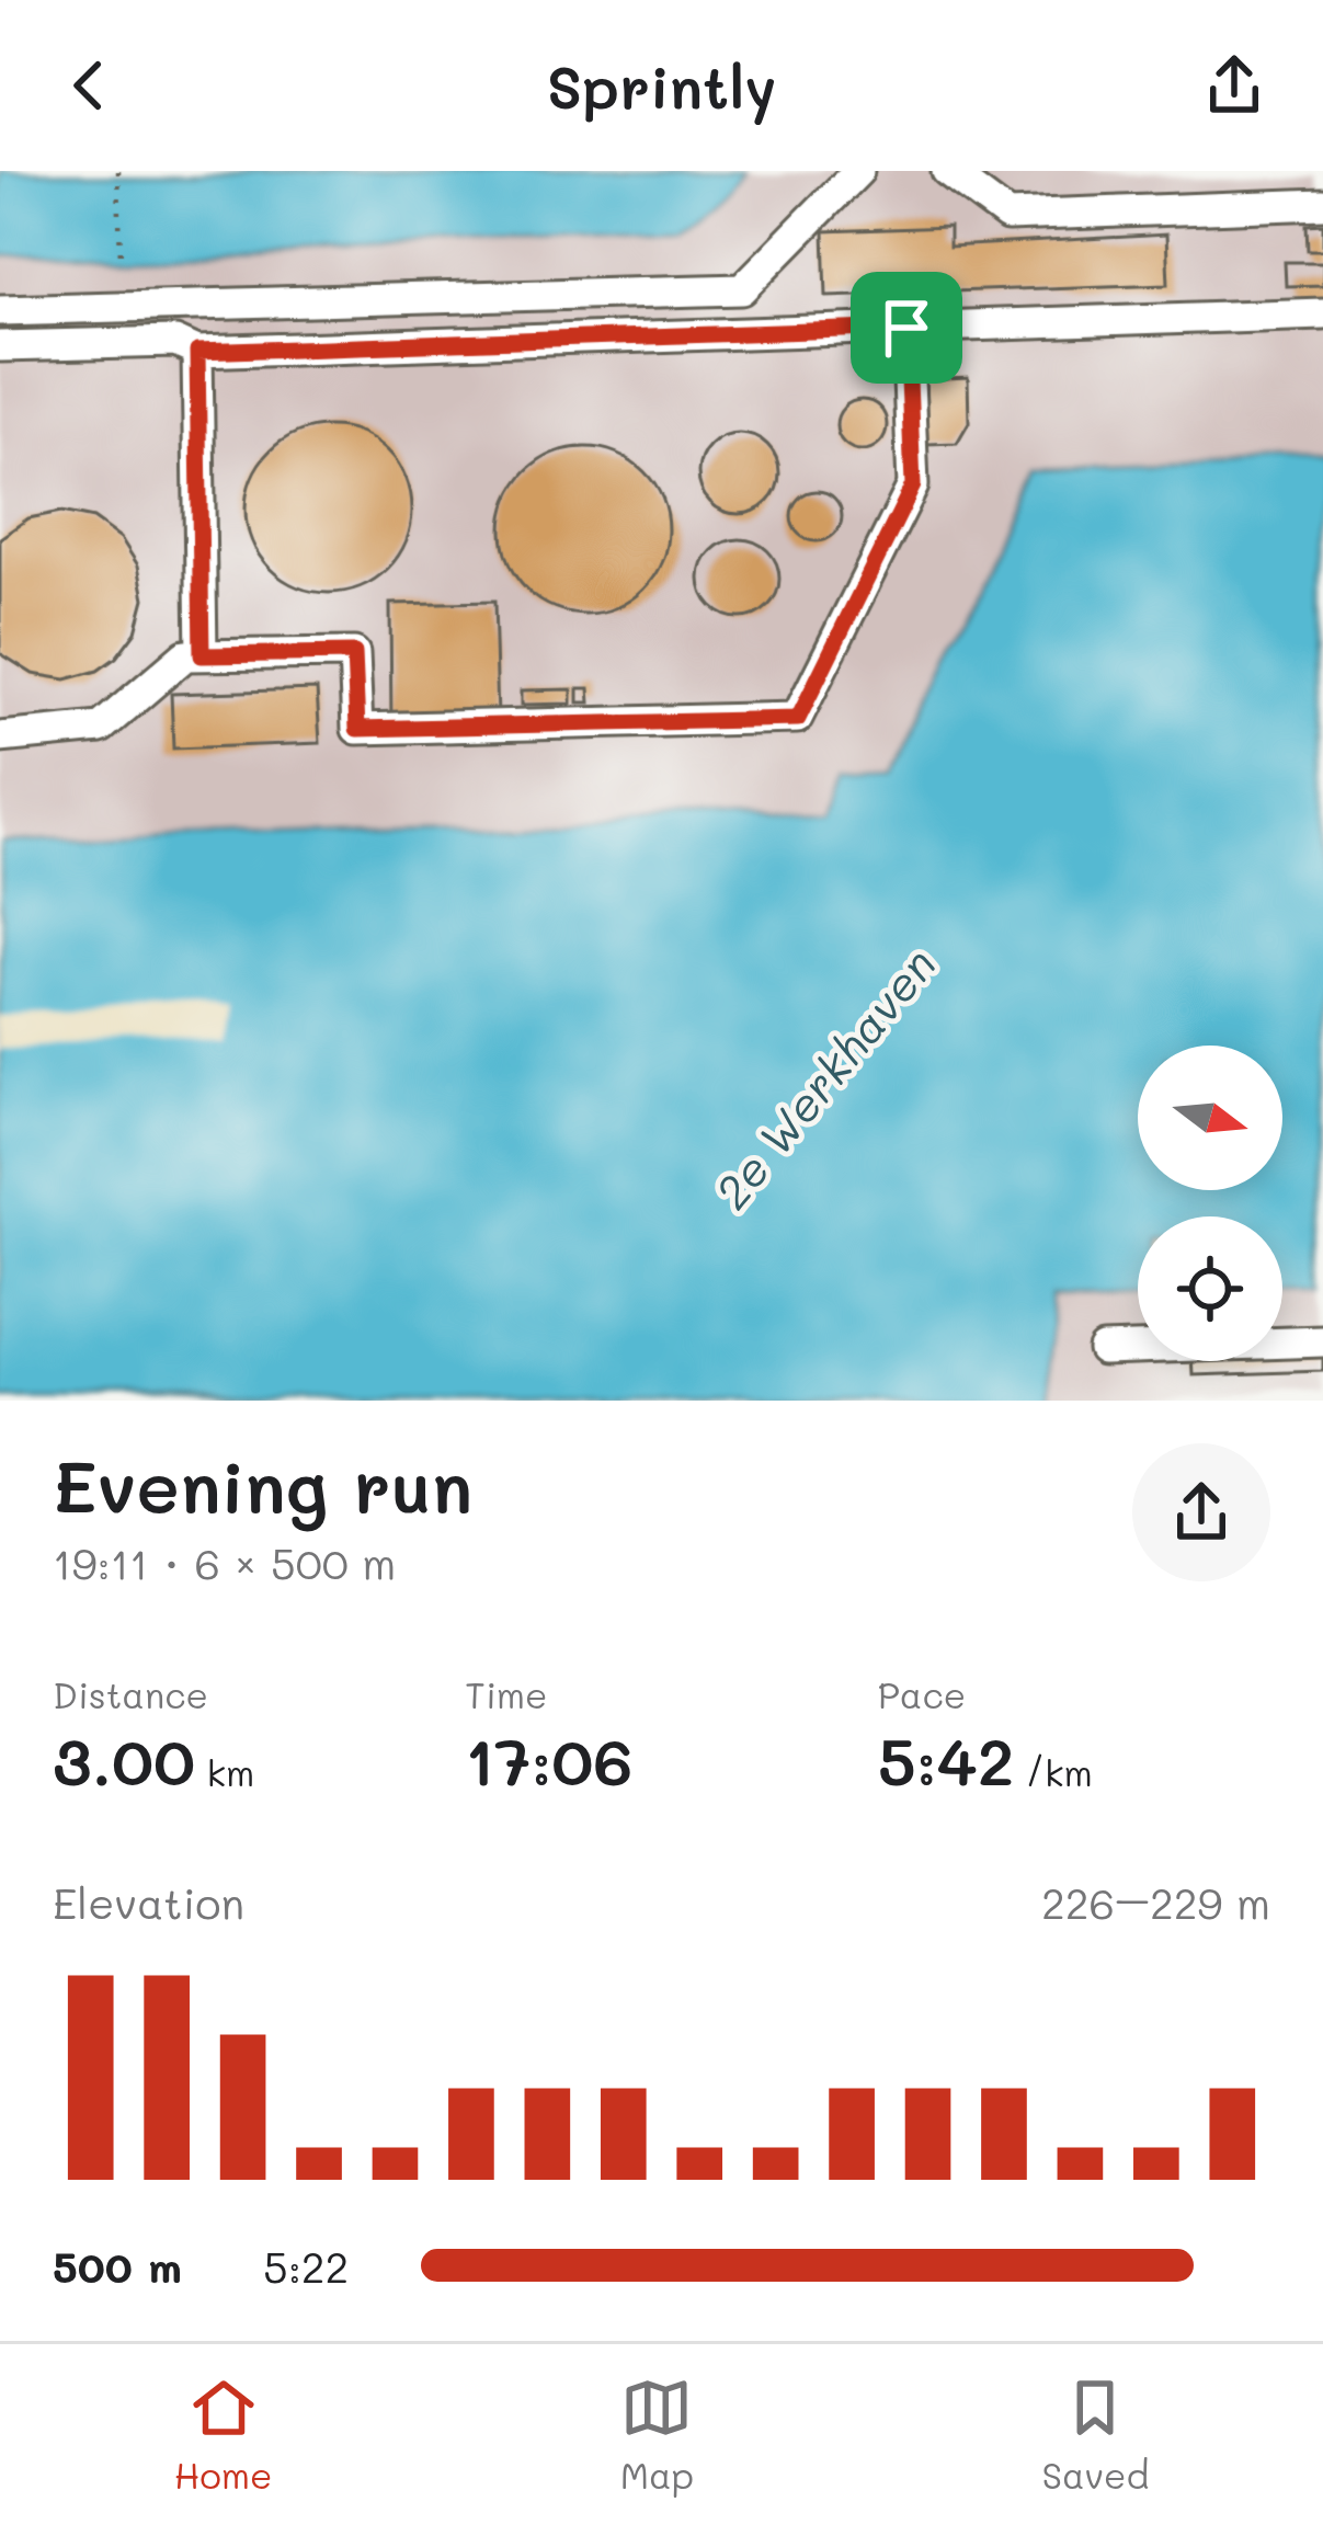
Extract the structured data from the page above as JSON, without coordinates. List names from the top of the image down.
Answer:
{
  "water": ["2e Werkhaven"],
  "north": "right",
  "page": {
    "header": "Sprintly",
    "heading": ["Evening run", "19:11 · 6 × 500 m"],
    "stats": [
      ["Distance", "3.00 km"],
      ["Time", "17:06"],
      ["Pace", "5:42 /km"]
    ],
    "chart": ["Elevation", "226–229 m"],
    "list": [
      {
        "name": "500 m",
        "note": "5:22"
      }
    ],
    "tabs": ["Home", "Map", "Saved"]
  }
}
